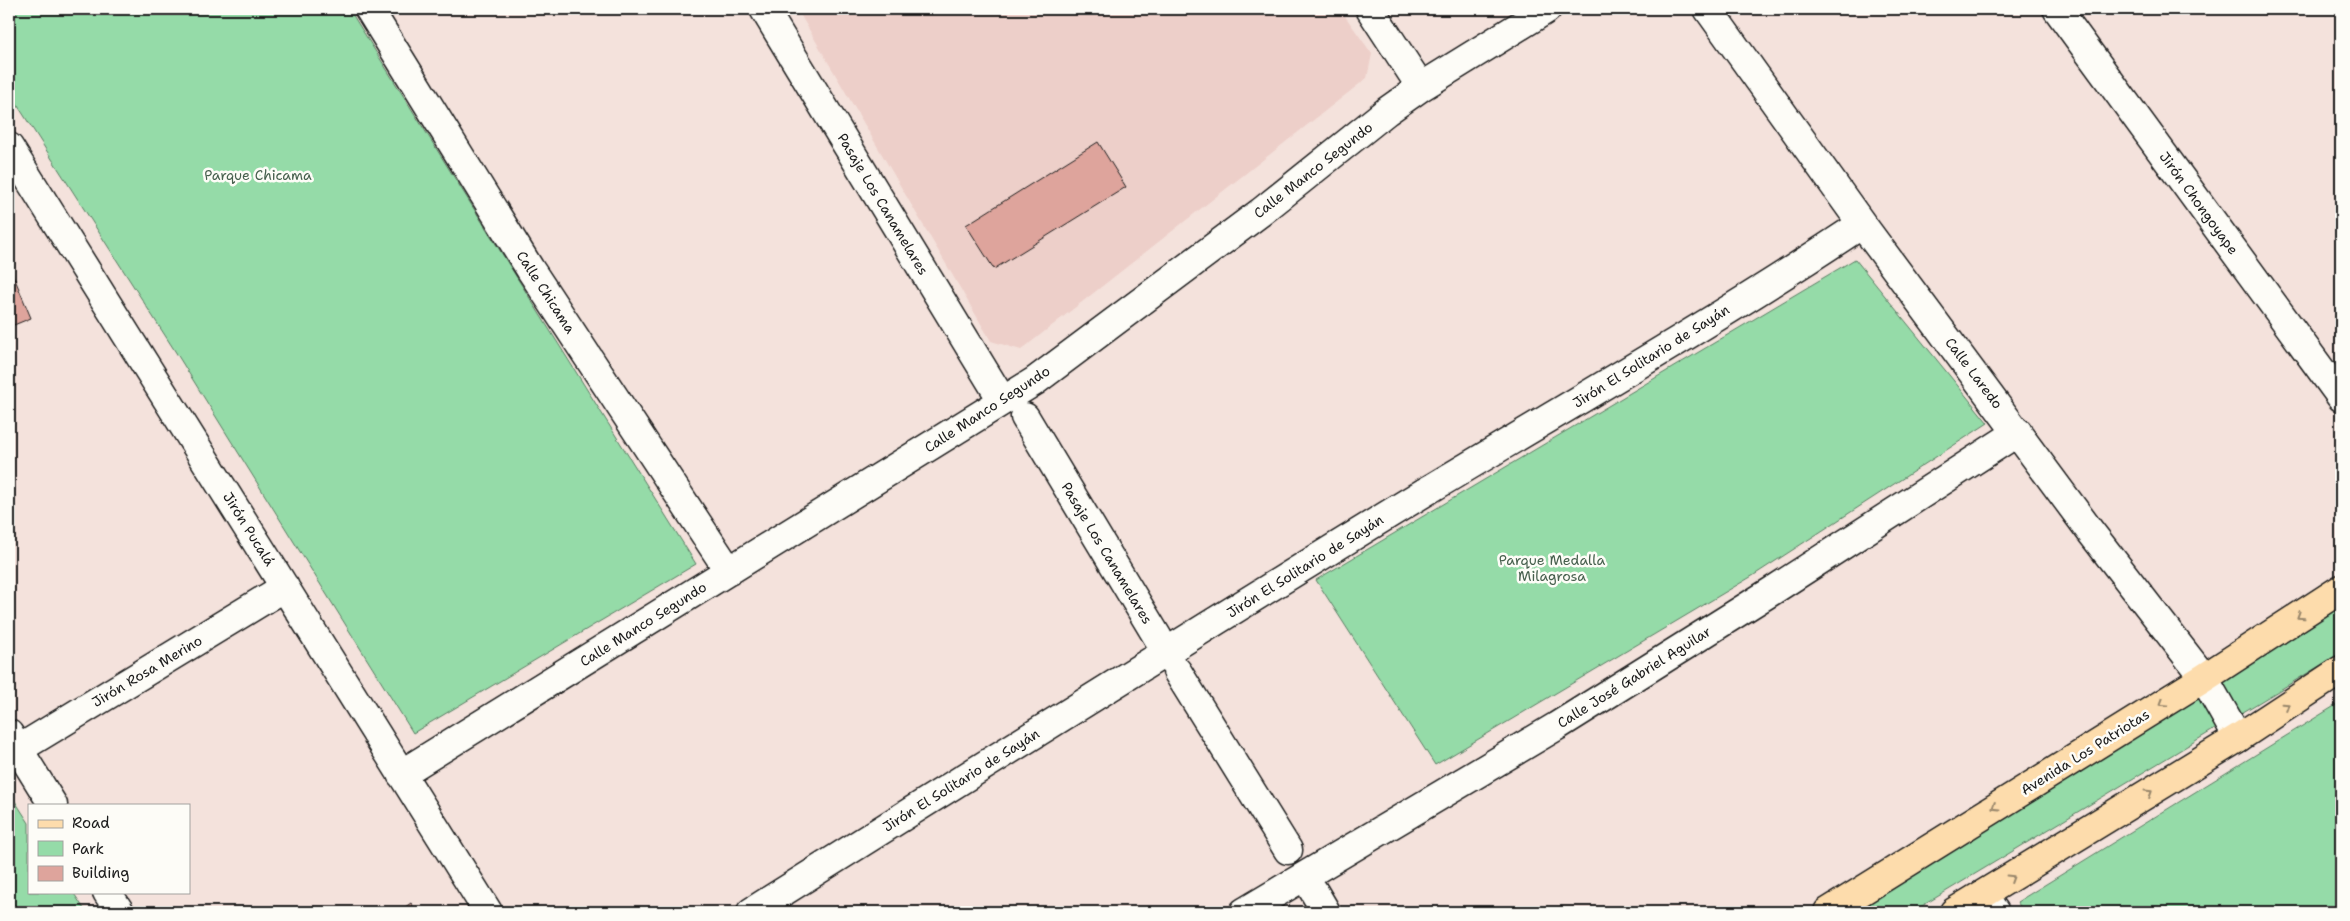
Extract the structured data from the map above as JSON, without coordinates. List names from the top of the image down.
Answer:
{
  "streets": {
    "main road": ["Avenida Los Patriotas"],
    "street": [
      "Calle Manco Segundo",
      "Jirón Chongoyape",
      "Pasaje Los Canamelares",
      "Calle Chicama",
      "Jirón El Solitario de Sayán",
      "Calle Laredo",
      "Jirón Pucalá",
      "Jirón Rosa Merino",
      "Calle José Gabriel Aguilar"
    ]
  },
  "crossings": [
    ["Calle Manco Segundo", "Pasaje Los Canamelares"],
    ["Calle Manco Segundo", "Calle Chicama"],
    ["Calle Manco Segundo", "Jirón Pucalá"],
    ["Jirón El Solitario de Sayán", "Calle Laredo"],
    ["Calle Laredo", "Calle José Gabriel Aguilar"],
    ["Calle Laredo", "Avenida Los Patriotas"],
    ["Jirón Pucalá", "Jirón Rosa Merino"]
  ],
  "parks": ["Parque Chicama", "Parque Medalla Milagrosa"],
  "legend": ["Road", "Park", "Building"]
}
